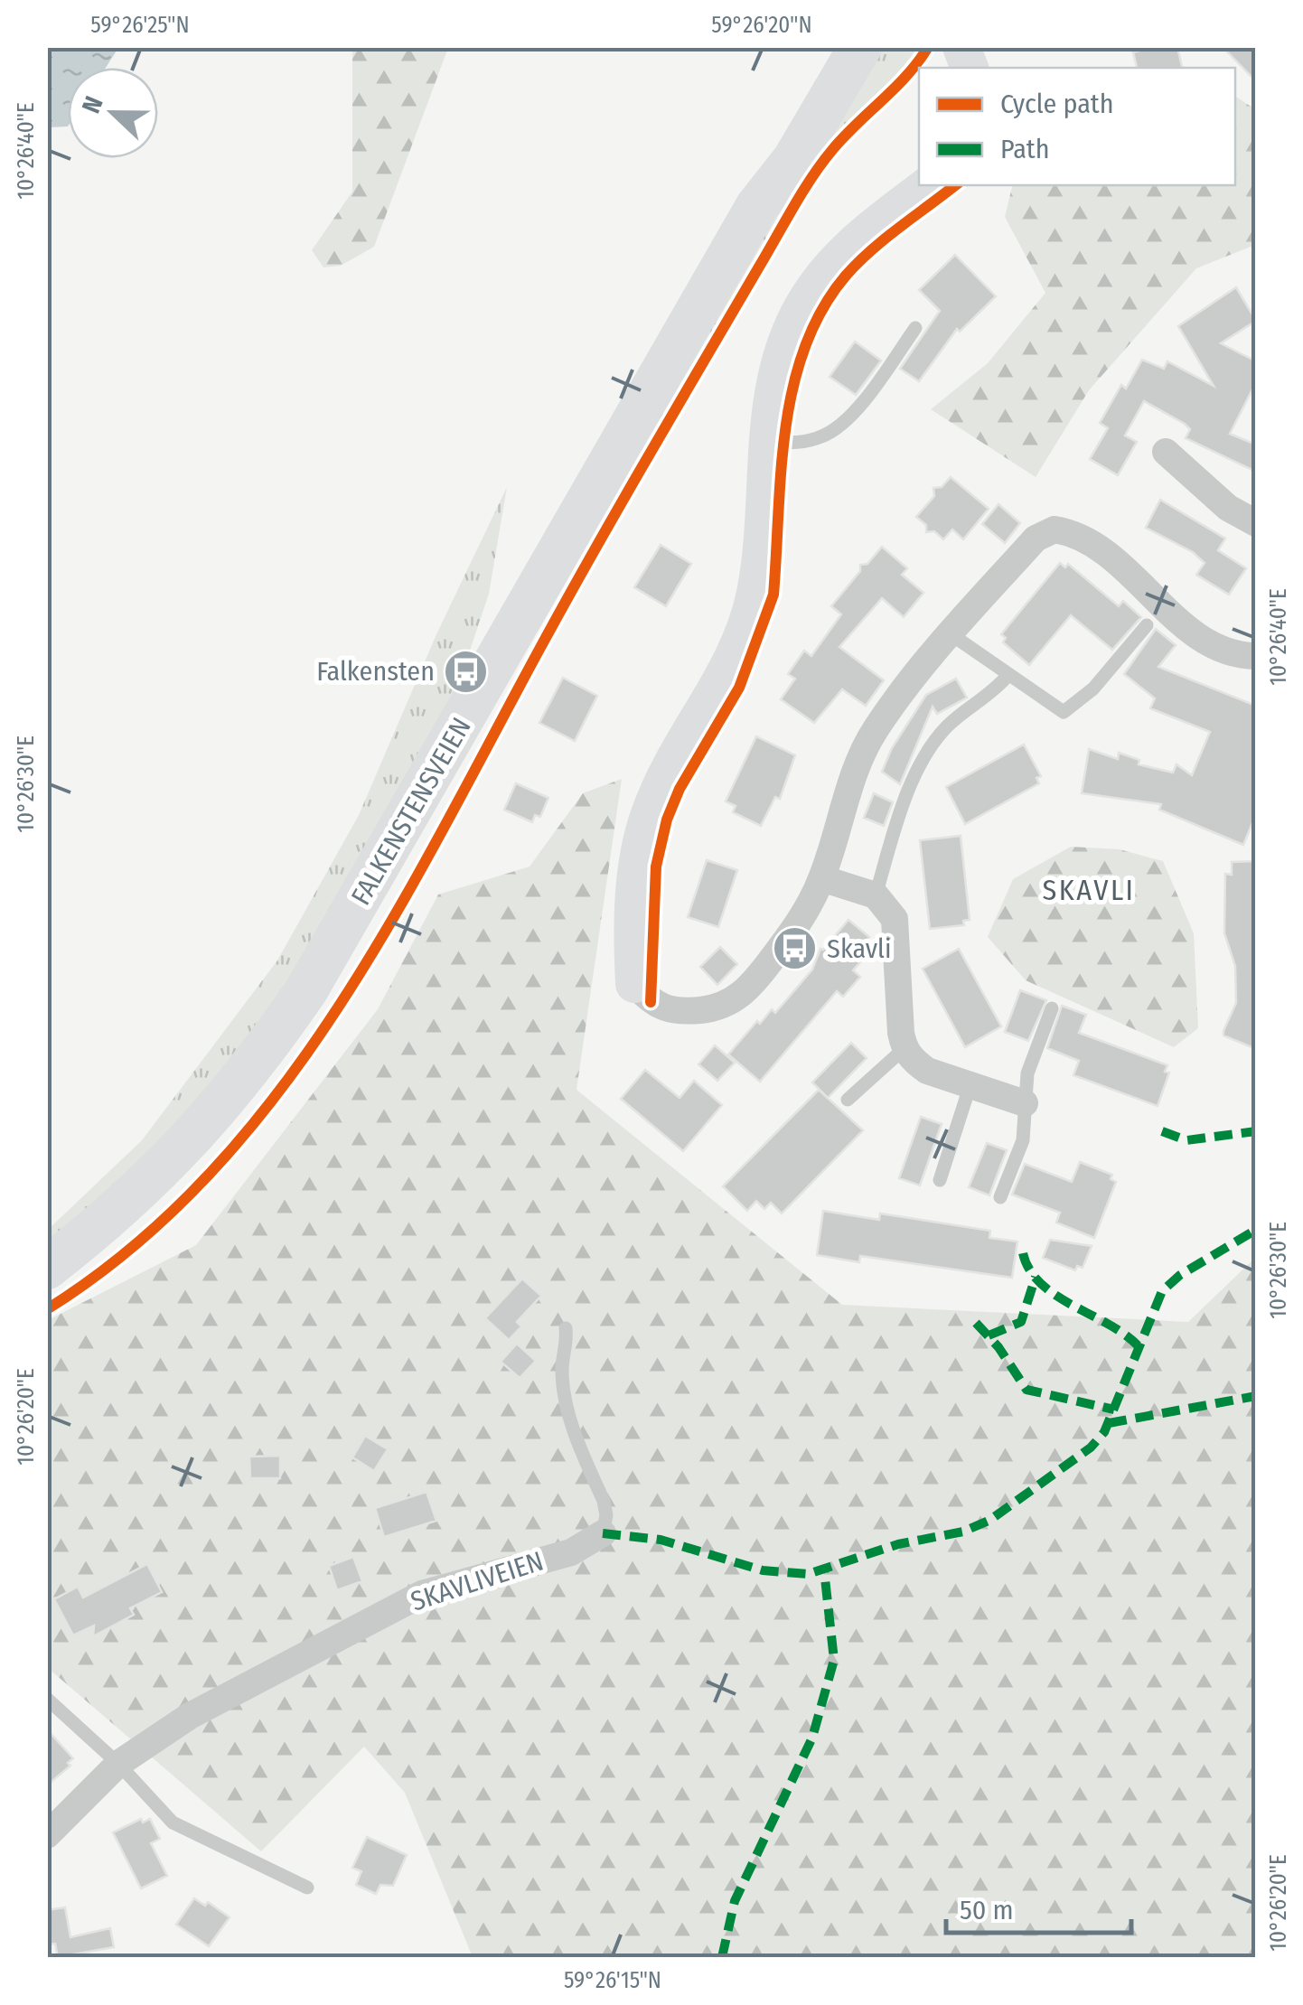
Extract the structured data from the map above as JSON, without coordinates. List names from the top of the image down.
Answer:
{
  "streets": {
    "main road": ["FALKENSTENSVEIEN"],
    "street": ["SKAVLIVEIEN"]
  },
  "districts": ["SKAVLI"],
  "places": {
    "bus stop": ["Falkensten", "Skavli"]
  },
  "legend": ["Cycle path", "Path"],
  "scale_bar": "50 m",
  "north": "left",
  "coordinates": [
    "59°26'25\"N",
    "59°26'20\"N",
    "10°26'40\"E",
    "10°26'30\"E",
    "10°26'20\"E",
    "59°26'15\"N"
  ]
}
